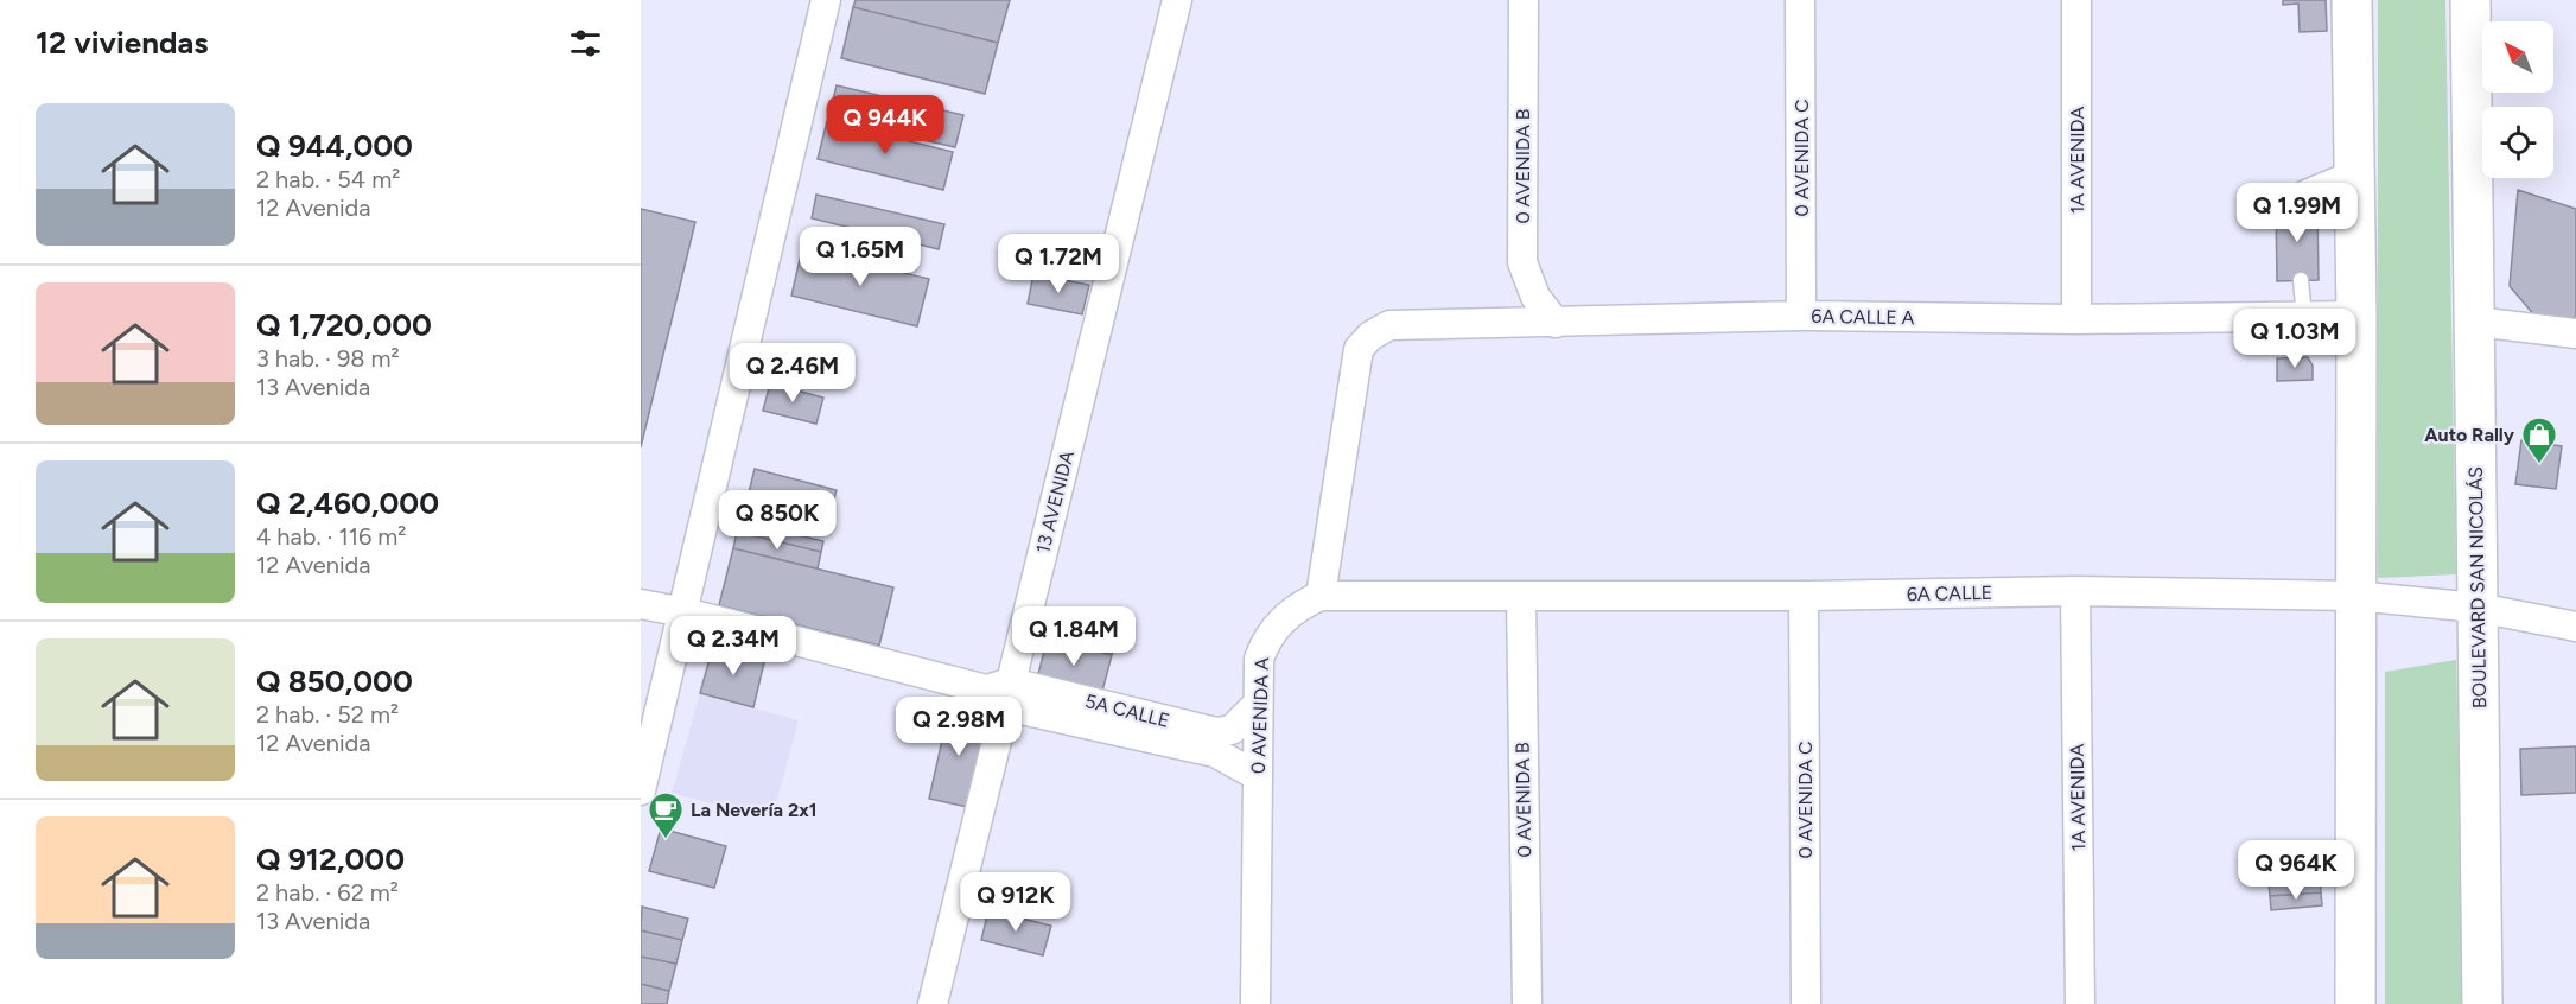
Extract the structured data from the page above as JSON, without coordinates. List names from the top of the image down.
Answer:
{
  "streets": {
    "main road": ["BOULEVARD SAN NICOLÁS"],
    "street": [
      "0 AVENIDA C",
      "1A AVENIDA",
      "0 AVENIDA B",
      "6A CALLE A",
      "13 AVENIDA",
      "6A CALLE",
      "5A CALLE",
      "0 AVENIDA A"
    ]
  },
  "crossings": [
    ["0 AVENIDA C", "6A CALLE A"],
    ["0 AVENIDA C", "6A CALLE"],
    ["1A AVENIDA", "6A CALLE A"],
    ["1A AVENIDA", "6A CALLE"],
    ["0 AVENIDA B", "6A CALLE A"],
    ["0 AVENIDA B", "6A CALLE"],
    ["6A CALLE A", "6A CALLE"],
    ["6A CALLE A", "0 AVENIDA A"],
    ["13 AVENIDA", "5A CALLE"],
    ["BOULEVARD SAN NICOLÁS", "6A CALLE"],
    ["6A CALLE", "0 AVENIDA A"],
    ["5A CALLE", "0 AVENIDA A"]
  ],
  "places": {
    "shop": ["Auto Rally"],
    "cafe": ["La Nevería 2x1"]
  },
  "north": "top left",
  "page": {
    "heading": "12 viviendas",
    "list": [
      {
        "name": "Q 944,000",
        "note": "2 hab. · 54 m² · 12 Avenida"
      },
      {
        "name": "Q 1,720,000",
        "note": "3 hab. · 98 m² · 13 Avenida"
      },
      {
        "name": "Q 2,460,000",
        "note": "4 hab. · 116 m² · 12 Avenida"
      },
      {
        "name": "Q 850,000",
        "note": "2 hab. · 52 m² · 12 Avenida"
      },
      {
        "name": "Q 912,000",
        "note": "2 hab. · 62 m² · 13 Avenida"
      }
    ],
    "price": [
      "Q 944K",
      "Q 1.99M",
      "Q 1.65M",
      "Q 1.72M",
      "Q 1.03M",
      "Q 2.46M",
      "Q 850K",
      "Q 1.84M",
      "Q 2.34M",
      "Q 2.98M",
      "Q 964K",
      "Q 912K"
    ]
  }
}
